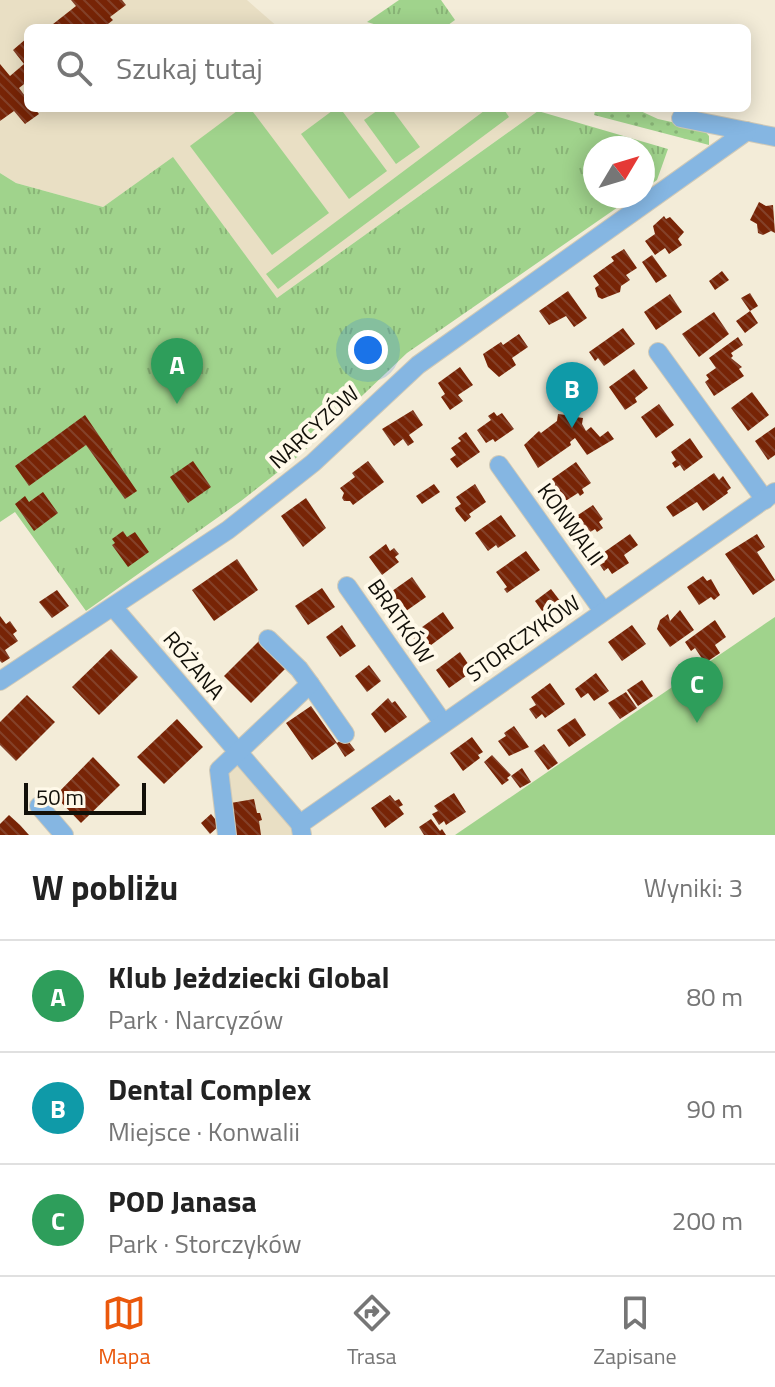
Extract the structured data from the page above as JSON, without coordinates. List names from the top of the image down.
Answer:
{
  "streets": {
    "street": [
      "NARCYZÓW",
      "KONWALII",
      "BRATKÓW",
      "STORCZYKÓW",
      "RÓŻANA"
    ]
  },
  "crossings": [
    ["NARCYZÓW", "RÓŻANA"],
    ["KONWALII", "STORCZYKÓW"],
    ["BRATKÓW", "STORCZYKÓW"],
    ["STORCZYKÓW", "RÓŻANA"]
  ],
  "scale_bar": "50 m",
  "north": "top right",
  "page": {
    "search": "Szukaj tutaj",
    "pins": ["A", "B", "C"],
    "scale": "50 m",
    "heading": ["W pobliżu", "Wyniki: 3"],
    "list": [
      {
        "mark": "A",
        "name": "Klub Jeżdziecki Global",
        "note": "Park · Narcyzów",
        "value": "80 m"
      },
      {
        "mark": "B",
        "name": "Dental Complex",
        "note": "Miejsce · Konwalii",
        "value": "90 m"
      },
      {
        "mark": "C",
        "name": "POD Janasa",
        "note": "Park · Storczyków",
        "value": "200 m"
      }
    ],
    "nav": ["Mapa", "Trasa", "Zapisane"]
  }
}
